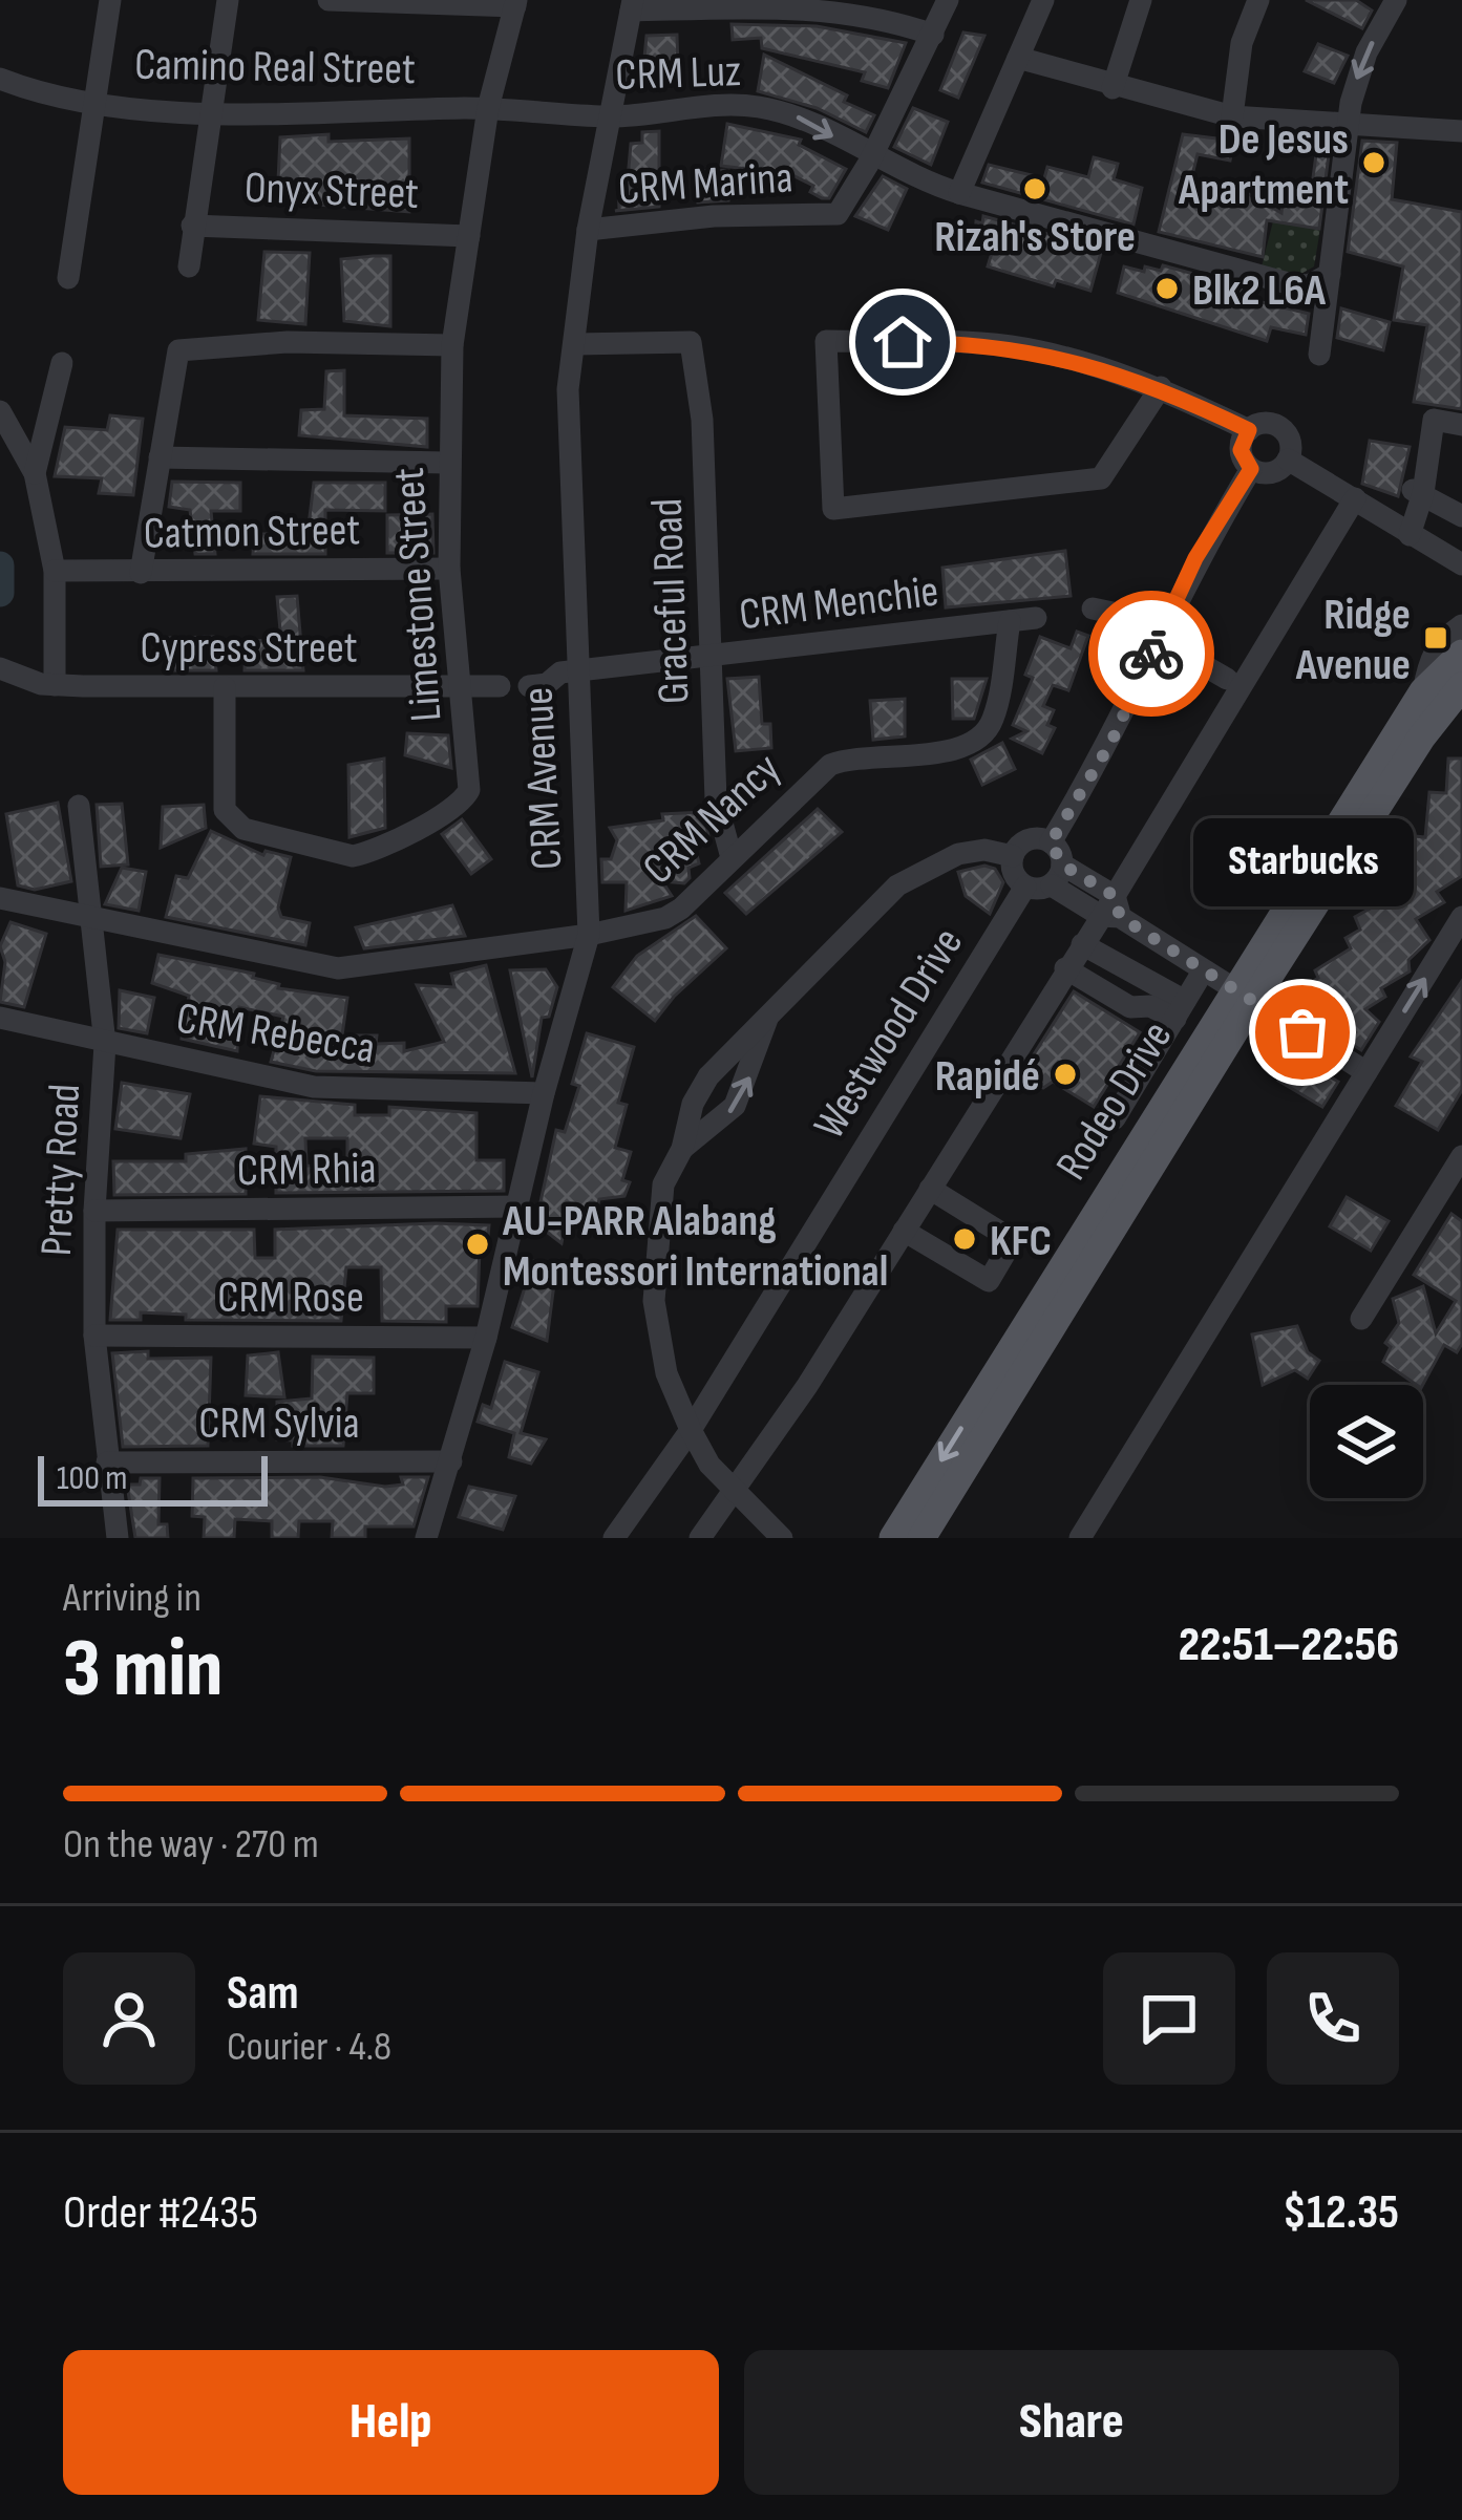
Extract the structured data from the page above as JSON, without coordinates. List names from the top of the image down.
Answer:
{
  "streets": {
    "main road": ["Rodeo Drive"],
    "street": [
      "Camino Real Street",
      "CRM Luz",
      "CRM Marina",
      "Onyx Street",
      "Catmon Street",
      "Limestone Street",
      "Graceful Road",
      "CRM Menchie",
      "Cypress Street",
      "CRM Avenue",
      "CRM Nancy",
      "CRM Rebecca",
      "Westwood Drive",
      "CRM Rhia",
      "Pretty Road",
      "CRM Rose",
      "CRM Sylvia"
    ]
  },
  "crossings": [
    ["Camino Real Street", "CRM Luz"],
    ["Camino Real Street", "Limestone Street"],
    ["CRM Luz", "CRM Marina"],
    ["CRM Luz", "CRM Avenue"],
    ["CRM Marina", "CRM Avenue"],
    ["Onyx Street", "Limestone Street"],
    ["Catmon Street", "Limestone Street"],
    ["Limestone Street", "Cypress Street"],
    ["Graceful Road", "CRM Menchie"],
    ["Graceful Road", "CRM Avenue"],
    ["Graceful Road", "CRM Nancy"],
    ["CRM Menchie", "CRM Avenue"],
    ["CRM Menchie", "CRM Nancy"],
    ["CRM Avenue", "CRM Nancy"],
    ["CRM Avenue", "CRM Rebecca"],
    ["CRM Avenue", "CRM Rhia"],
    ["CRM Avenue", "CRM Rose"],
    ["CRM Avenue", "CRM Sylvia"],
    ["CRM Nancy", "Pretty Road"],
    ["CRM Rebecca", "Pretty Road"],
    ["CRM Rhia", "Pretty Road"],
    ["Pretty Road", "CRM Rose"],
    ["Pretty Road", "CRM Sylvia"]
  ],
  "places": {
    "other": [
      "De Jesus Apartment",
      "Rizah's Store",
      "Blk2 L6A",
      "Starbucks",
      "Rapidé",
      "KFC",
      "AU-PARR Alabang Montessori International"
    ],
    "transit": ["Ridge Avenue"]
  },
  "scale_bar": "100 m",
  "page": {
    "bubble": "Starbucks",
    "scale": "100 m",
    "heading": ["3 min", "Arriving in", "22:51–22:56"],
    "panel": [
      "Sam",
      "Courier · 4.8",
      "Order #2435",
      "$12.35"
    ],
    "bar": "On the way · 270 m",
    "buttons": ["Help", "Share"]
  }
}
